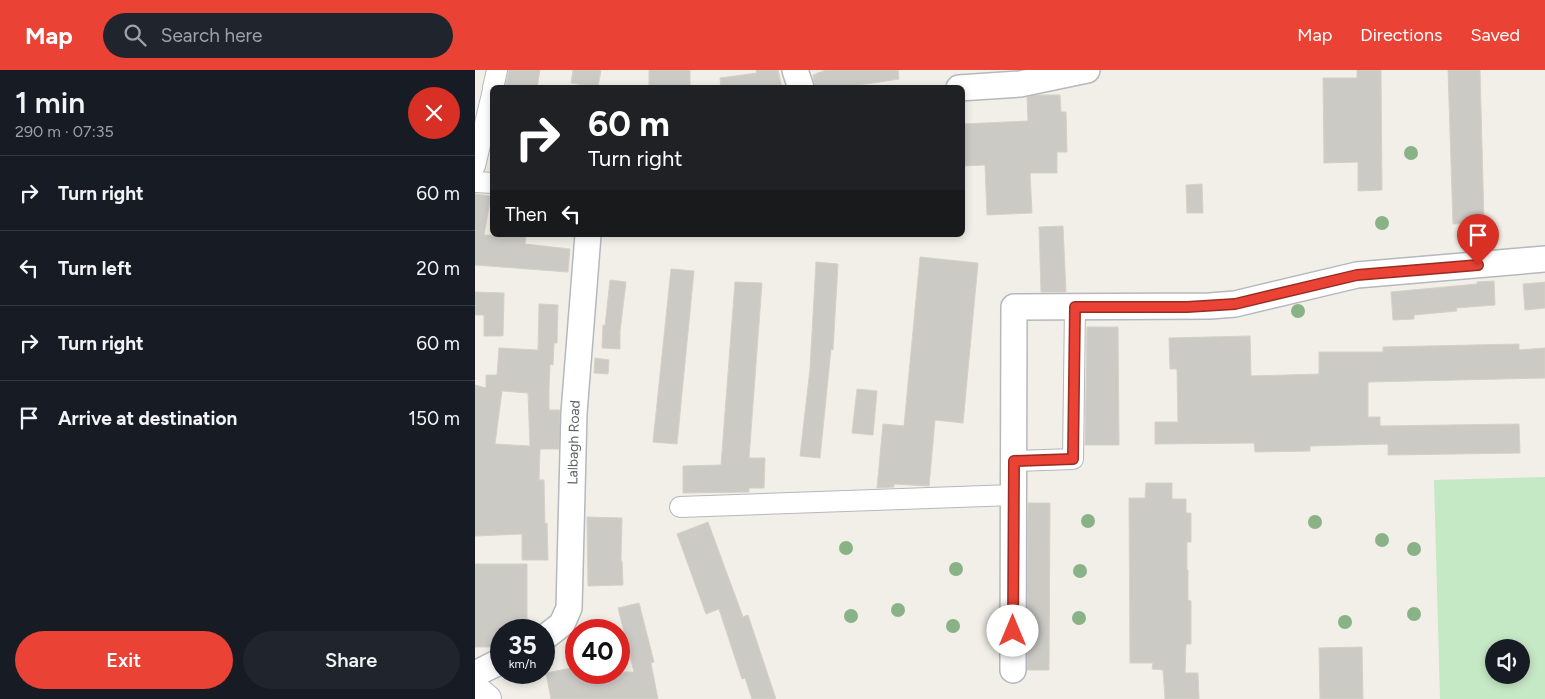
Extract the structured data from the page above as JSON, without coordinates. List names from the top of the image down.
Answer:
{
  "streets": {
    "street": ["Lalbagh Road"]
  },
  "page": {
    "header": "Map",
    "search": "Search here",
    "nav": ["Map", "Directions", "Saved"],
    "heading": ["1 min", "290 m · 07:35"],
    "turn": ["60 m", "Turn right"],
    "list": [
      {
        "name": "Turn right",
        "value": "60 m"
      },
      {
        "name": "Turn left",
        "value": "20 m"
      },
      {
        "name": "Turn right",
        "value": "60 m"
      },
      {
        "name": "Arrive at destination",
        "value": "150 m"
      }
    ],
    "then": "Then",
    "speed": "35 km/h",
    "limit": "40",
    "buttons": ["Exit", "Share"]
  }
}
